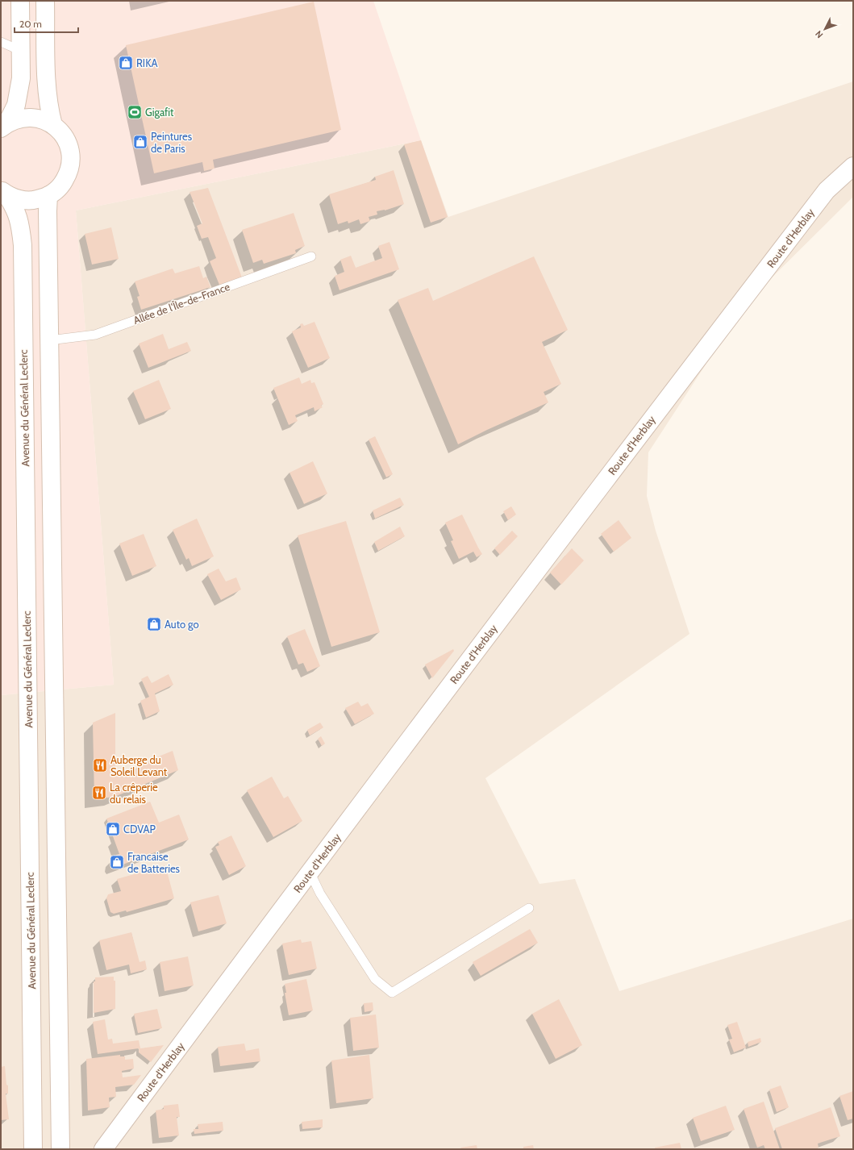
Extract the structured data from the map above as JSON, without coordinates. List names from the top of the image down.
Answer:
{
  "streets": {
    "main road": ["Route d'Herblay", "Avenue du Général Leclerc"],
    "lane": ["Allée de l'Île-de-France"]
  },
  "places": {
    "shop": [
      "RIKA",
      "Peintures de Paris",
      "Auto go",
      "CDVAP",
      "Francaise de Batteries"
    ],
    "sports": ["Gigafit"],
    "restaurant": ["Auberge du Soleil Levant", "La crêperie du relais"]
  },
  "scale_bar": "20 m",
  "north": "bottom left"
}
